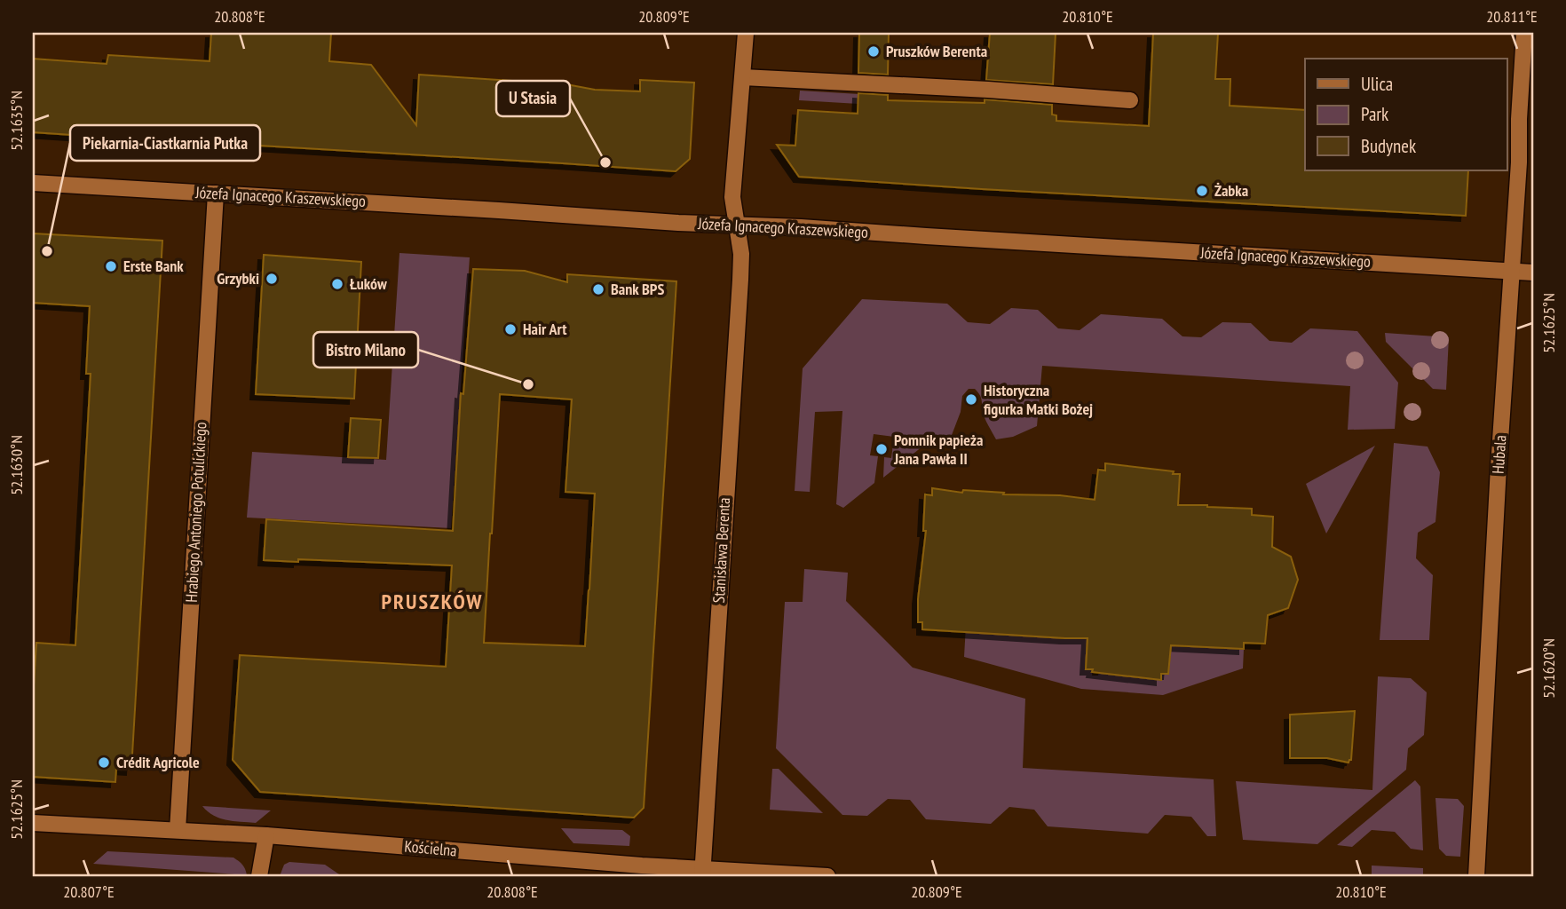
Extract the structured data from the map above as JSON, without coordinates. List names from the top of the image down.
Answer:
{
  "streets": {
    "street": [
      "Józefa Ignacego Kraszewskiego",
      "Hubala",
      "Hrabiego Antoniego Potulickiego",
      "Stanisława Berenta",
      "Kościelna"
    ]
  },
  "crossings": [
    ["Józefa Ignacego Kraszewskiego", "Hubala"],
    ["Józefa Ignacego Kraszewskiego", "Hrabiego Antoniego Potulickiego"],
    ["Józefa Ignacego Kraszewskiego", "Stanisława Berenta"],
    ["Hrabiego Antoniego Potulickiego", "Kościelna"],
    ["Stanisława Berenta", "Kościelna"]
  ],
  "districts": ["PRUSZKÓW"],
  "places": [
    "Pruszków Berenta",
    "U Stasia",
    "Żabka",
    "Piekarnia-Ciastkarnia Putka",
    "Erste Bank",
    "Grzybki",
    "Łuków",
    "Bank BPS",
    "Hair Art",
    "Bistro Milano",
    "Historyczna figurka Matki Bożej",
    "Pomnik papieża Jana Pawła II",
    "Crédit Agricole"
  ],
  "legend": ["Ulica", "Park", "Budynek"],
  "coordinates": [
    "20.808°E",
    "20.809°E",
    "20.810°E",
    "20.811°E",
    "52.1635°N",
    "52.1625°N",
    "52.1630°N",
    "52.1620°N",
    "20.807°E"
  ]
}
